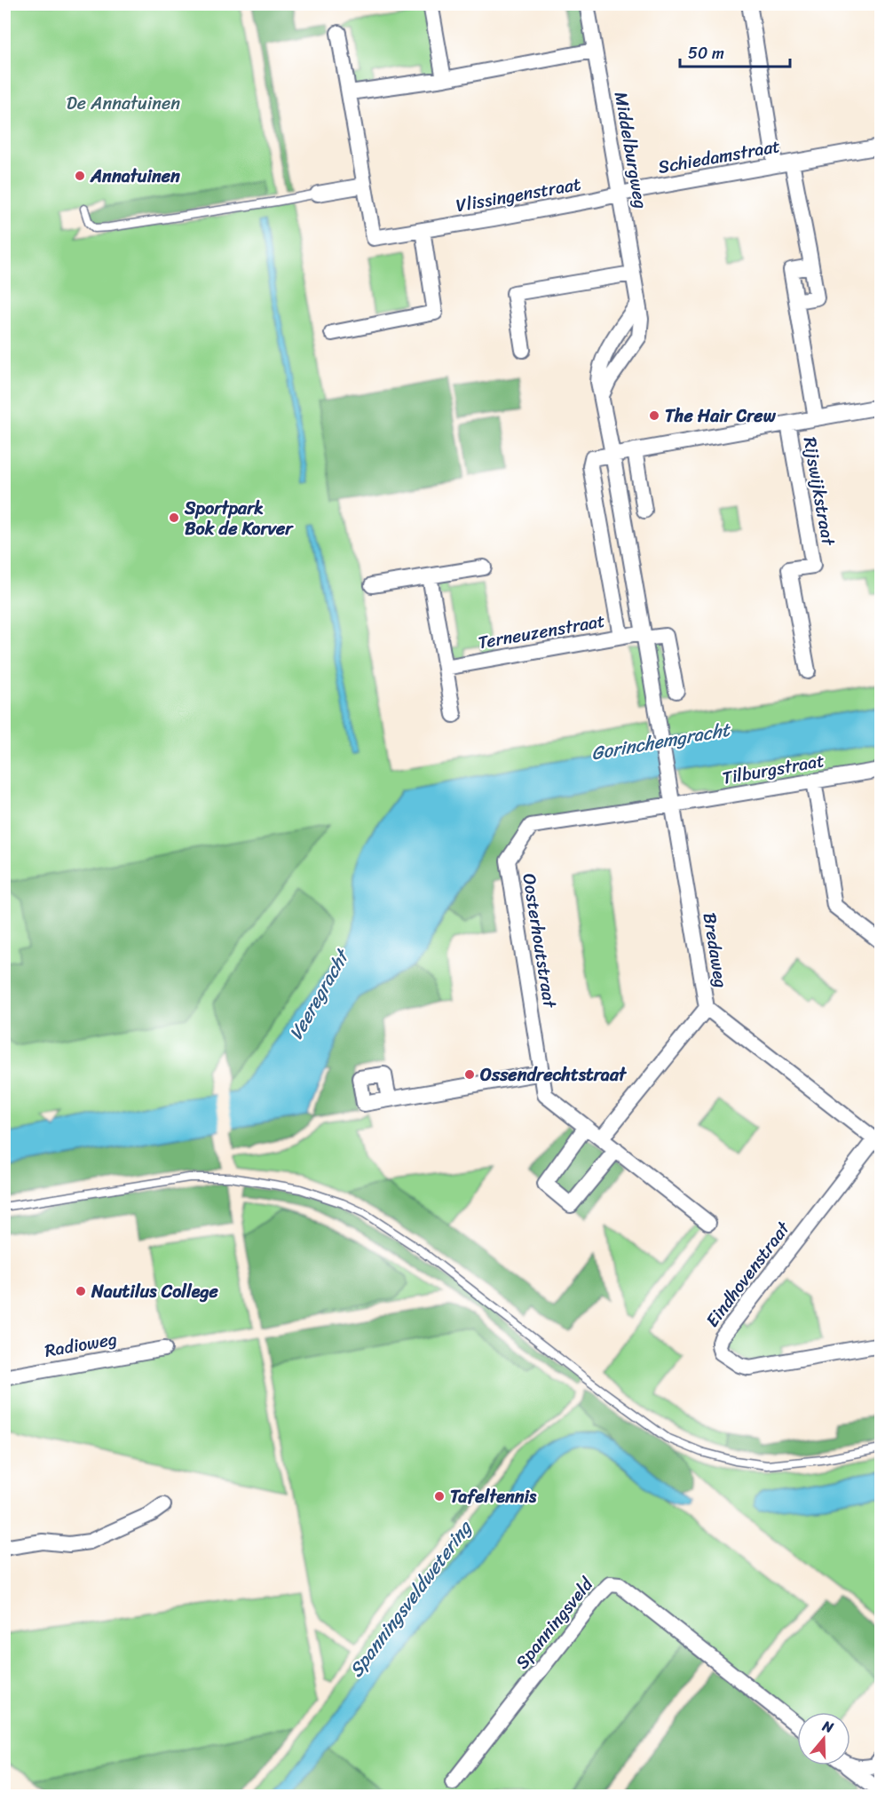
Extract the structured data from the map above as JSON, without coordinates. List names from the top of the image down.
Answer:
{
  "streets": {
    "street": [
      "Middelburgweg",
      "Schiedamstraat",
      "Vlissingenstraat",
      "Rijswijkstraat",
      "Terneuzenstraat",
      "Tilburgstraat",
      "Oosterhoutstraat",
      "Bredaweg",
      "Eindhovenstraat",
      "Radioweg",
      "Spanningsveld"
    ]
  },
  "crossings": [
    ["Middelburgweg", "Schiedamstraat"],
    ["Middelburgweg", "Vlissingenstraat"],
    ["Middelburgweg", "Terneuzenstraat"],
    ["Middelburgweg", "Bredaweg"],
    ["Schiedamstraat", "Vlissingenstraat"],
    ["Tilburgstraat", "Oosterhoutstraat"],
    ["Tilburgstraat", "Bredaweg"],
    ["Oosterhoutstraat", "Bredaweg"],
    ["Bredaweg", "Eindhovenstraat"]
  ],
  "water": ["Gorinchemgracht", "Veeregracht", "Spanningsveldwetering"],
  "parks": ["De Annatuinen"],
  "places": [
    "Annatuinen",
    "The Hair Crew",
    "Sportpark Bok de Korver",
    "Ossendrechtstraat",
    "Nautilus College",
    "Tafeltennis"
  ],
  "scale_bar": "50 m",
  "north": "top"
}
